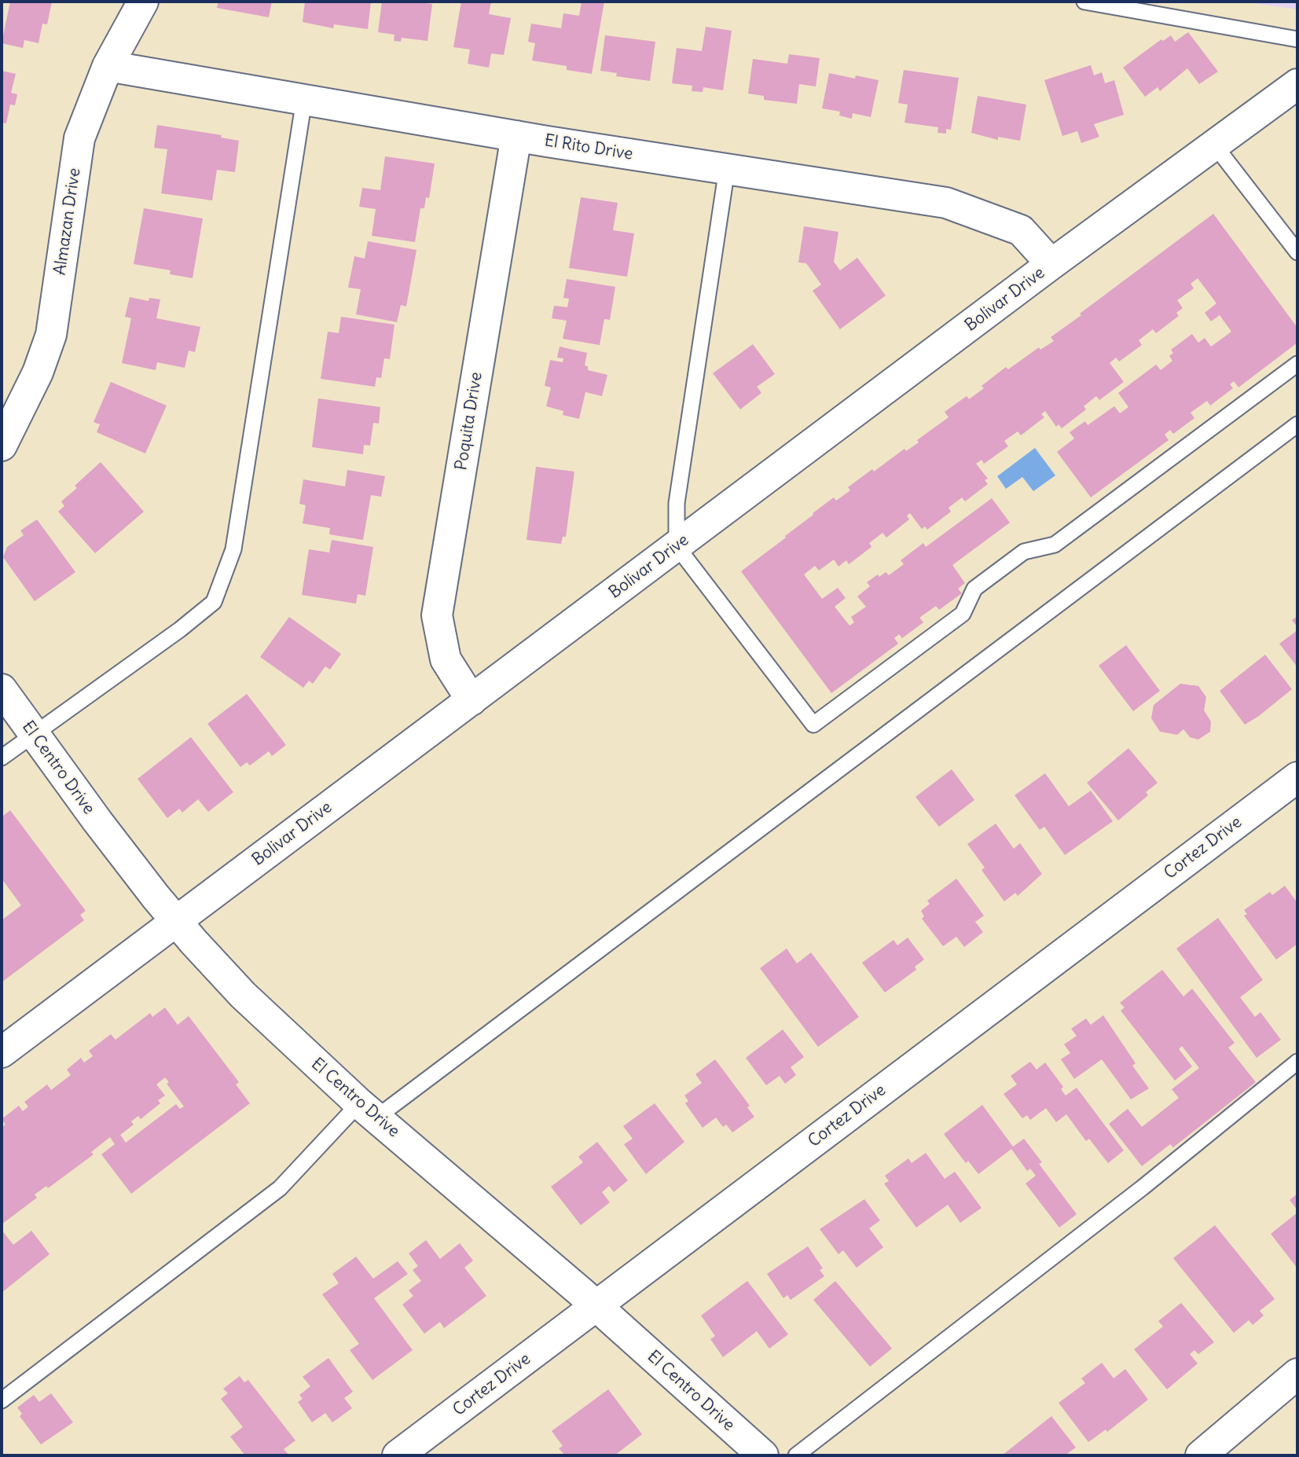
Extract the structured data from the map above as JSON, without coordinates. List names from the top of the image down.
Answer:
{
  "streets": {
    "street": [
      "El Rito Drive",
      "Almazan Drive",
      "Bolivar Drive",
      "Poquita Drive",
      "El Centro Drive",
      "Cortez Drive"
    ]
  },
  "crossings": [
    ["El Rito Drive", "Almazan Drive"],
    ["El Rito Drive", "Bolivar Drive"],
    ["El Rito Drive", "Poquita Drive"],
    ["Bolivar Drive", "Poquita Drive"],
    ["Bolivar Drive", "El Centro Drive"],
    ["El Centro Drive", "Cortez Drive"]
  ]
}
